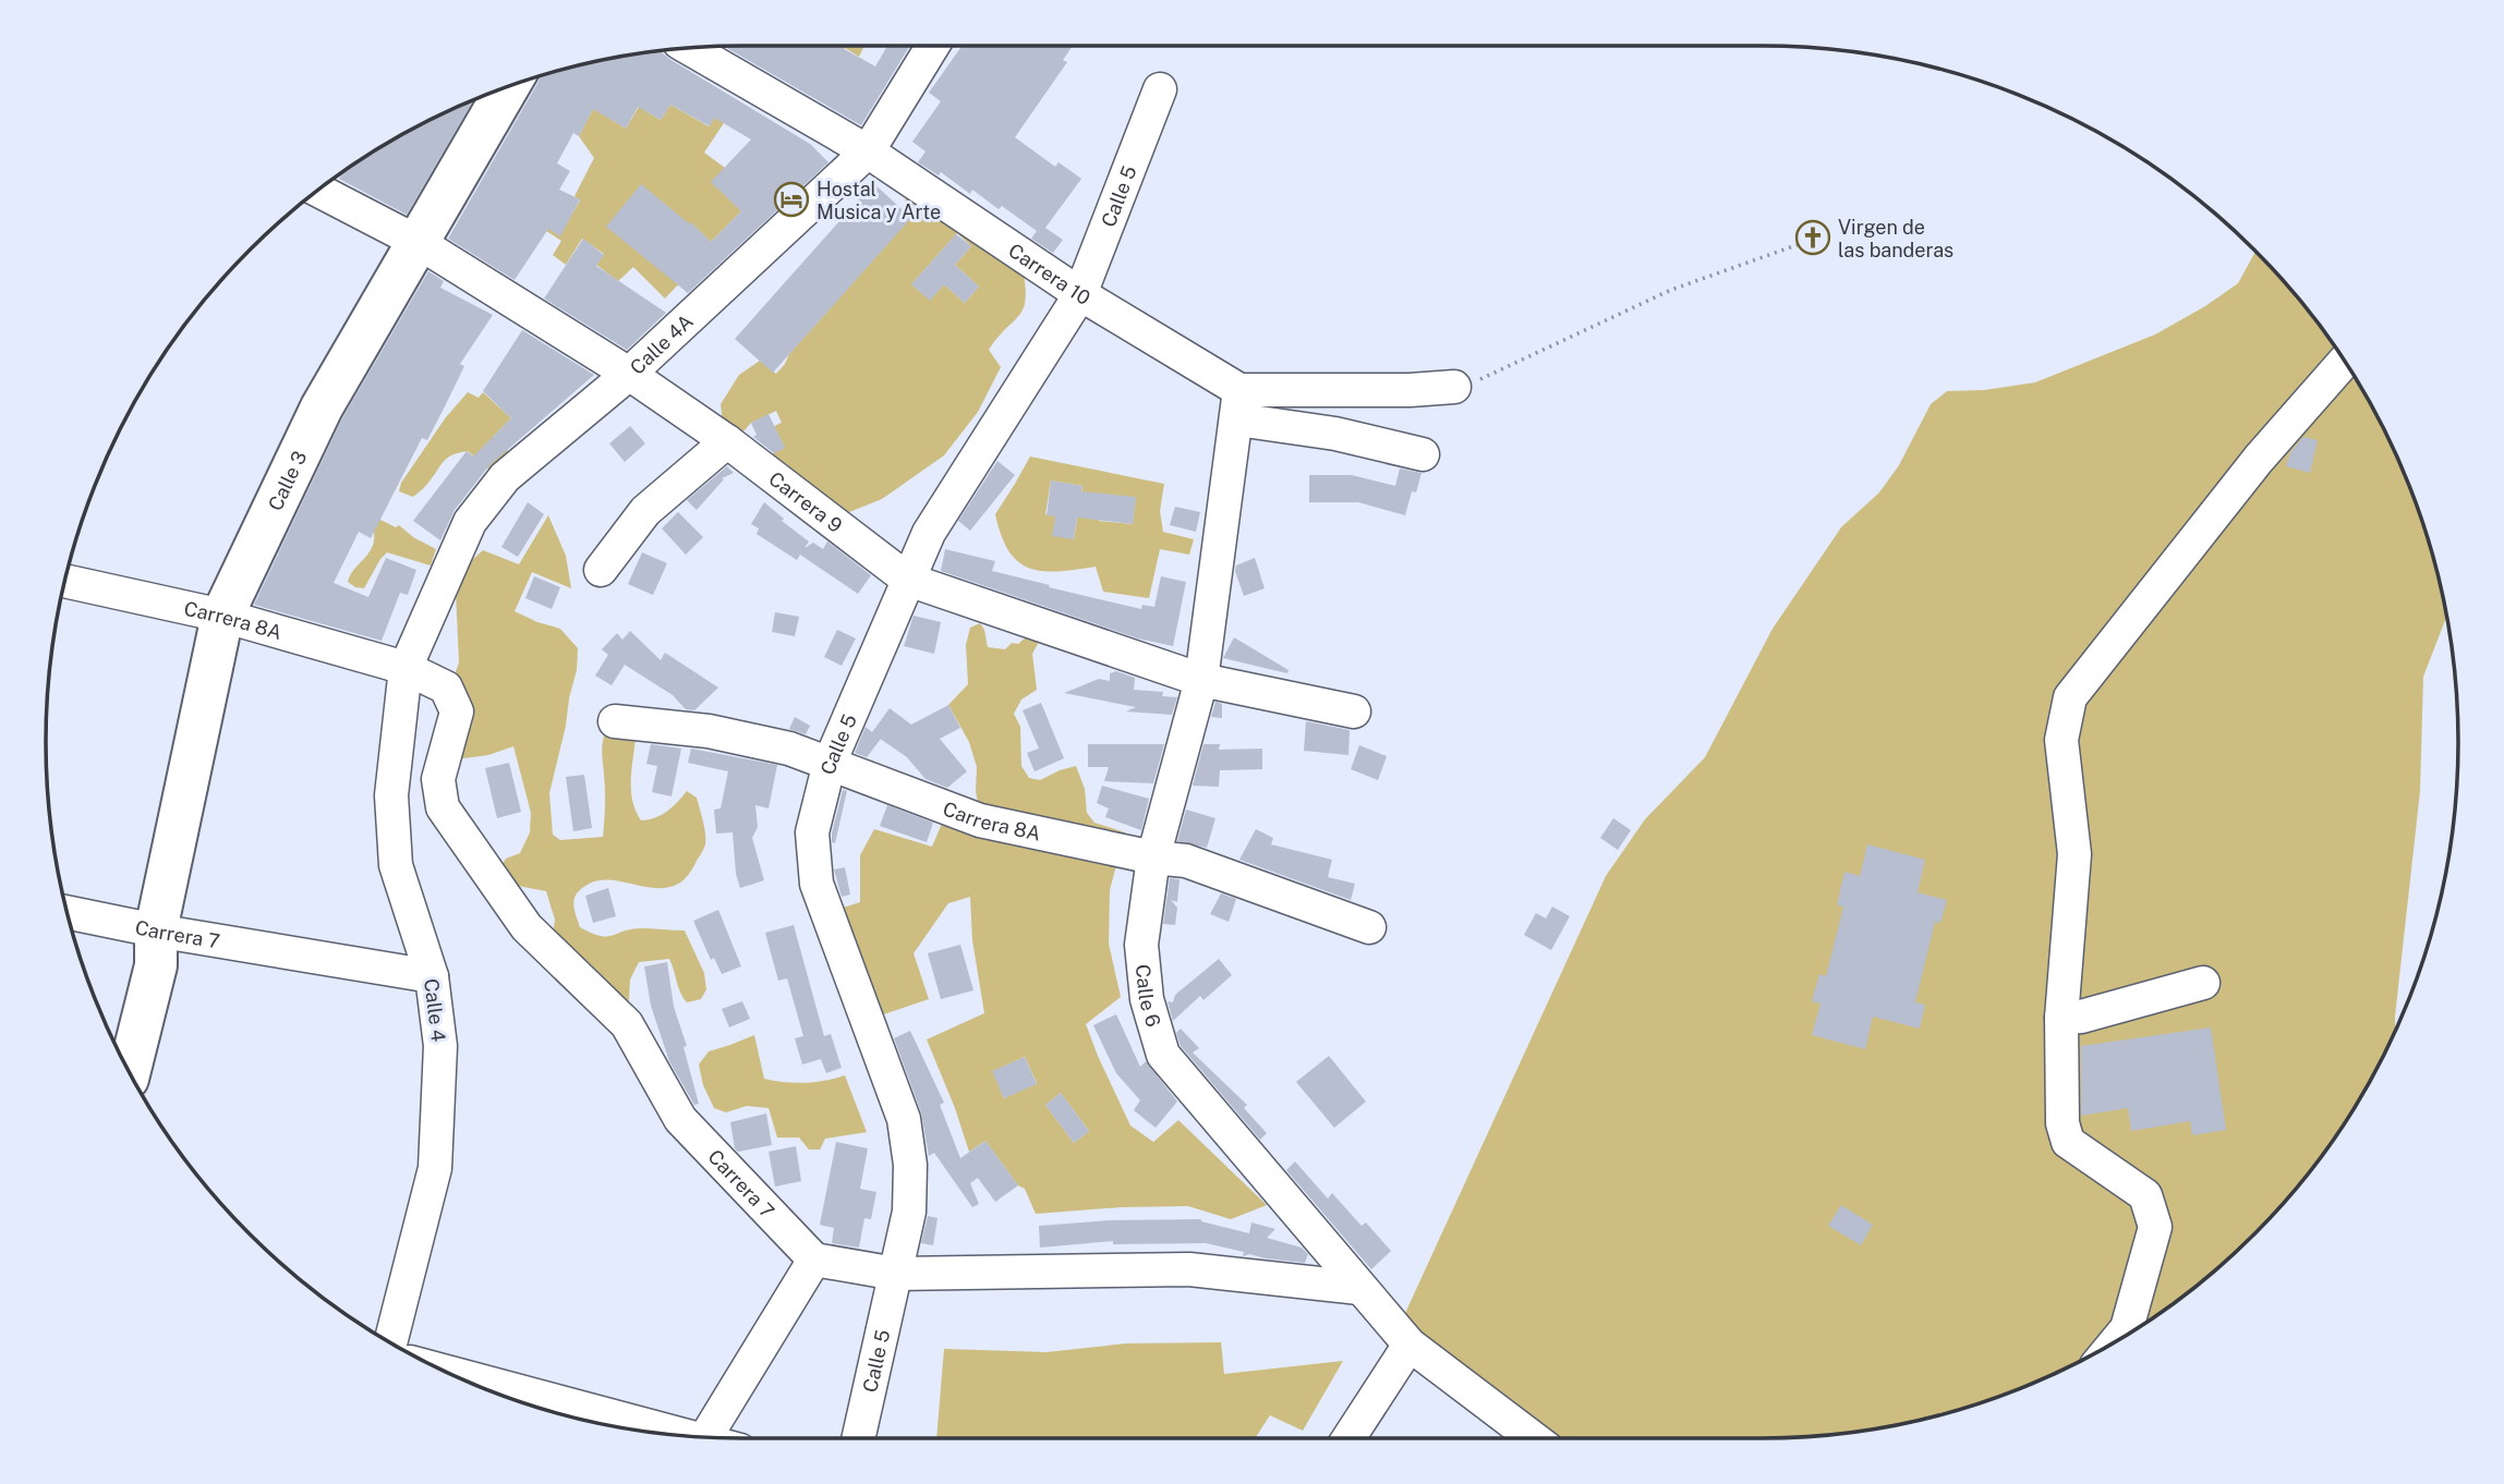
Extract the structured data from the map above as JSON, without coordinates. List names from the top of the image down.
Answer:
{
  "streets": {
    "main road": ["Calle 3"],
    "street": [
      "Calle 5",
      "Carrera 10",
      "Calle 4A",
      "Carrera 9",
      "Carrera 8A",
      "Carrera 7",
      "Calle 6",
      "Calle 4"
    ]
  },
  "crossings": [
    ["Calle 5", "Carrera 10"],
    ["Calle 5", "Carrera 9"],
    ["Calle 5", "Carrera 8A"],
    ["Carrera 10", "Calle 4A"],
    ["Carrera 10", "Calle 6"],
    ["Calle 4A", "Carrera 9"],
    ["Calle 4A", "Carrera 8A"],
    ["Calle 4A", "Carrera 7"],
    ["Calle 4A", "Calle 4"],
    ["Calle 3", "Carrera 9"],
    ["Calle 3", "Carrera 8A"],
    ["Calle 3", "Carrera 7"],
    ["Carrera 9", "Calle 6"],
    ["Carrera 8A", "Carrera 7"],
    ["Carrera 8A", "Calle 6"],
    ["Carrera 8A", "Calle 4"],
    ["Carrera 7", "Calle 4"]
  ],
  "places": {
    "hotel": ["Hostal Musica y Arte"],
    "church": ["Virgen de las banderas"]
  }
}
